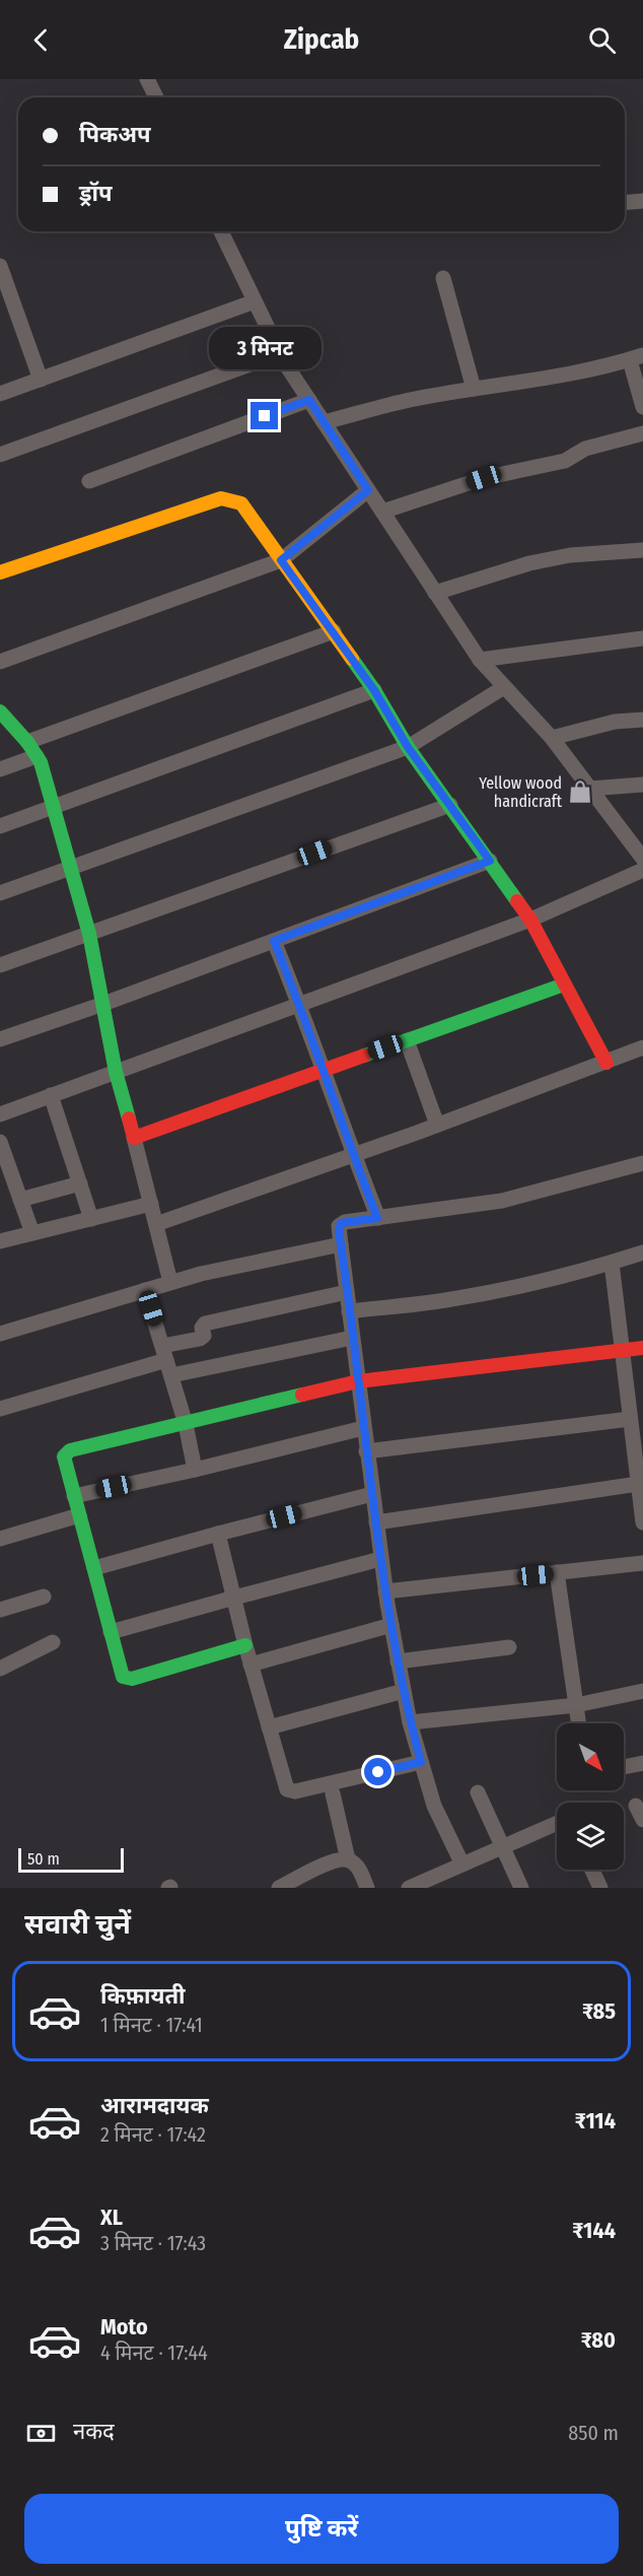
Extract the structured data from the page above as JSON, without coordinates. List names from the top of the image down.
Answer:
{
  "places": {
    "shop": ["Yellow wood handicraft"]
  },
  "scale_bar": "50 m",
  "north": "bottom right",
  "page": {
    "header": "Zipcab",
    "banner": ["पिकअप", "ड्रॉप"],
    "bubble": "3 मिनट",
    "scale": "50 m",
    "heading": "सवारी चुनें",
    "list": [
      {
        "name": "किफ़ायती",
        "note": "1 मिनट · 17:41",
        "value": "₹85"
      },
      {
        "name": "आरामदायक",
        "note": "2 मिनट · 17:42",
        "value": "₹114"
      },
      {
        "name": "XL",
        "note": "3 मिनट · 17:43",
        "value": "₹144"
      },
      {
        "name": "Moto",
        "note": "4 मिनट · 17:44",
        "value": "₹80"
      }
    ],
    "pay": ["नकद", "850 m"],
    "buttons": "पुष्टि करें"
  }
}
